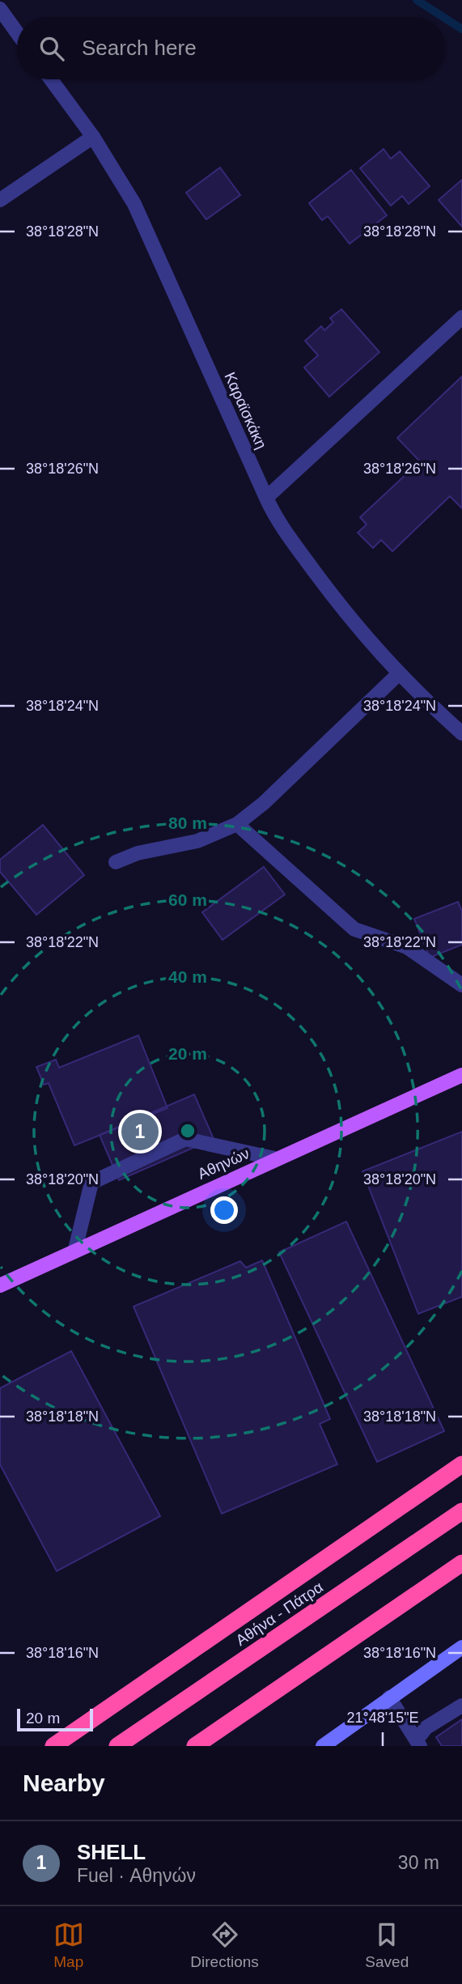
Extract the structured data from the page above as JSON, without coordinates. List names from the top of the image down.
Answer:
{
  "streets": {
    "highway": ["Αθήνα - Πάτρα"],
    "main road": ["Αθηνών"],
    "street": ["Καραϊσκάκη"]
  },
  "scale_bar": "20 m",
  "page": {
    "search": "Search here",
    "pins": "1",
    "scale": "20 m",
    "heading": "Nearby",
    "list": [
      {
        "mark": "1",
        "name": "SHELL",
        "note": "Fuel · Αθηνών",
        "value": "30 m"
      }
    ],
    "nav": ["Map", "Directions", "Saved"]
  },
  "coordinates": [
    "38°18'28\"N",
    "38°18'26\"N",
    "38°18'24\"N",
    "38°18'22\"N",
    "38°18'20\"N",
    "38°18'18\"N",
    "38°18'16\"N",
    "21°48'15\"E"
  ],
  "rings": [
    "80 m",
    "60 m",
    "40 m",
    "20 m"
  ]
}
